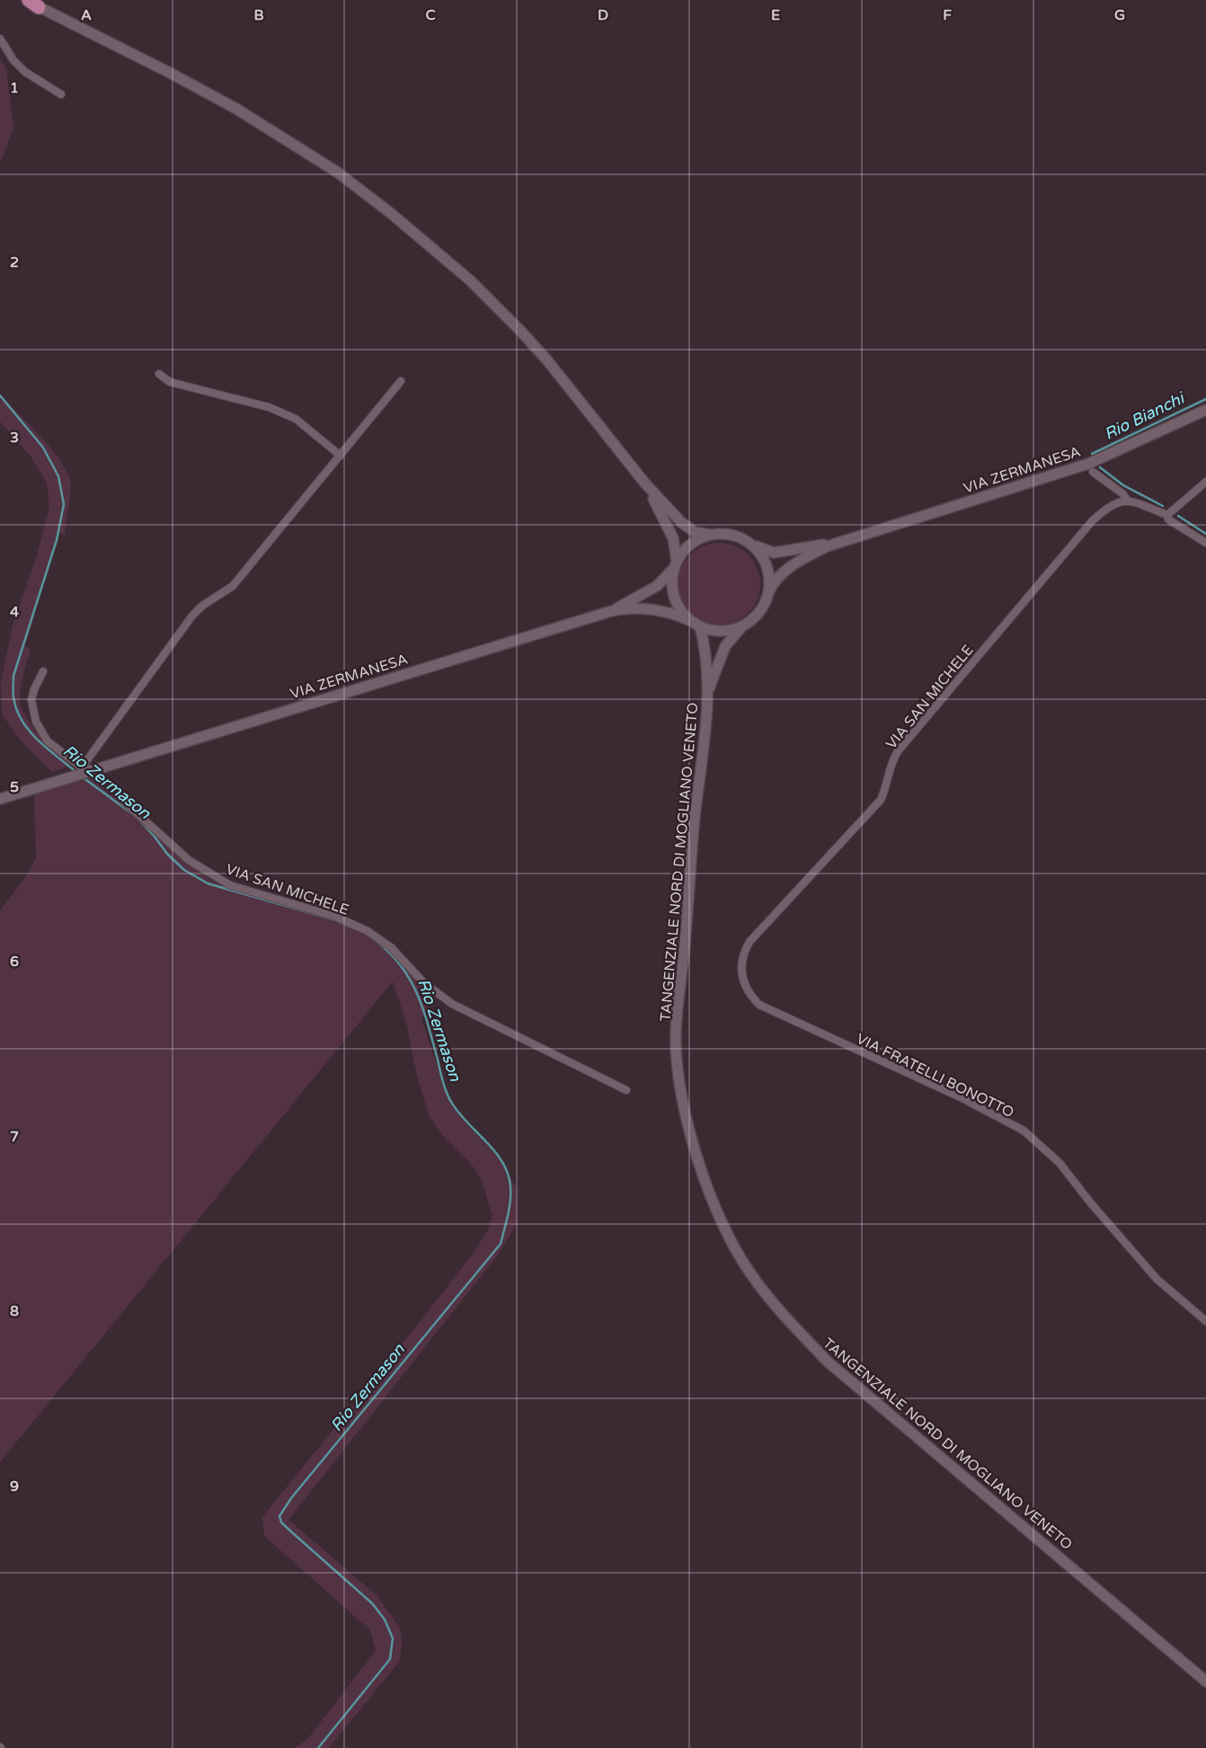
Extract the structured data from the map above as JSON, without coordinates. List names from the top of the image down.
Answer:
{
  "streets": {
    "main road": ["VIA ZERMANESA", "TANGENZIALE NORD DI MOGLIANO VENETO"],
    "street": ["VIA SAN MICHELE", "VIA FRATELLI BONOTTO"]
  },
  "crossings": [
    ["VIA ZERMANESA", "VIA SAN MICHELE"],
    ["VIA ZERMANESA", "TANGENZIALE NORD DI MOGLIANO VENETO"],
    ["VIA SAN MICHELE", "VIA FRATELLI BONOTTO"]
  ],
  "water": ["Rio Bianchi", "Rio Zermason"],
  "grid": {
    "columns": [
      "A",
      "B",
      "C",
      "D",
      "E",
      "F",
      "G"
    ],
    "rows": [
      "1",
      "2",
      "3",
      "4",
      "5",
      "6",
      "7",
      "8",
      "9"
    ]
  }
}
